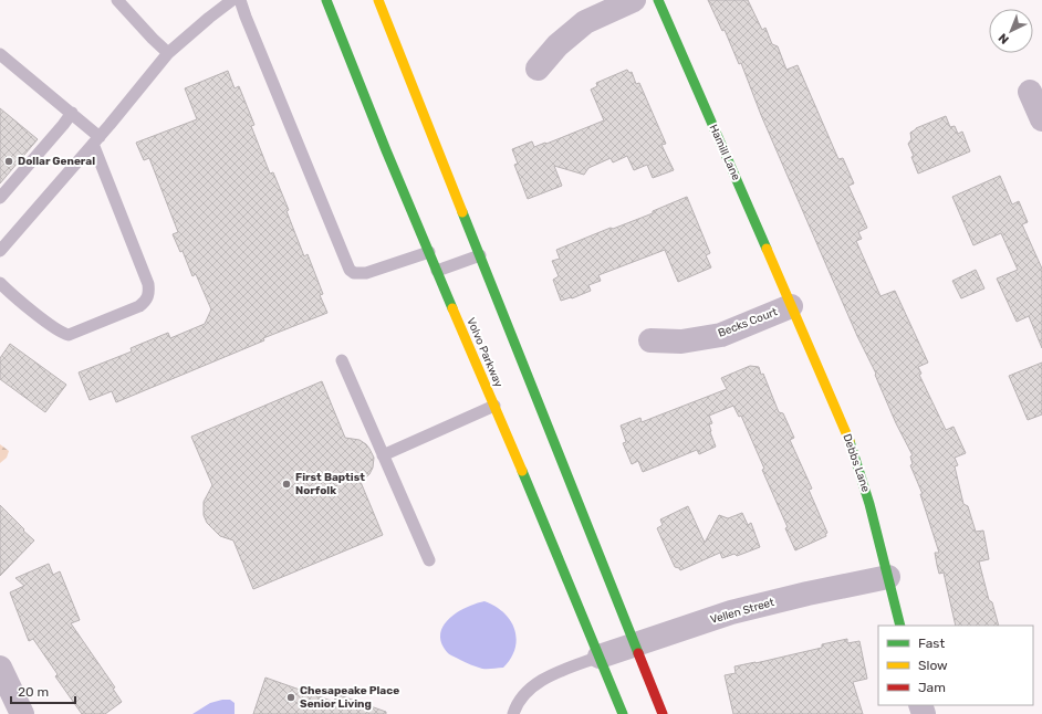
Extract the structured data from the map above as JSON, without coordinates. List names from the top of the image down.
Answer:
{
  "streets": {
    "main road": ["Hamill Lane", "Volvo Parkway", "Debbs Lane"],
    "street": ["Becks Court", "Vellen Street"]
  },
  "crossings": [
    ["Hamill Lane", "Becks Court"],
    ["Hamill Lane", "Debbs Lane"],
    ["Becks Court", "Debbs Lane"],
    ["Volvo Parkway", "Vellen Street"],
    ["Debbs Lane", "Vellen Street"]
  ],
  "places": ["Dollar General", "First Baptist Norfolk", "Chesapeake Place Senior Living"],
  "legend": ["Fast", "Slow", "Jam"],
  "scale_bar": "20 m",
  "north": "bottom left"
}
